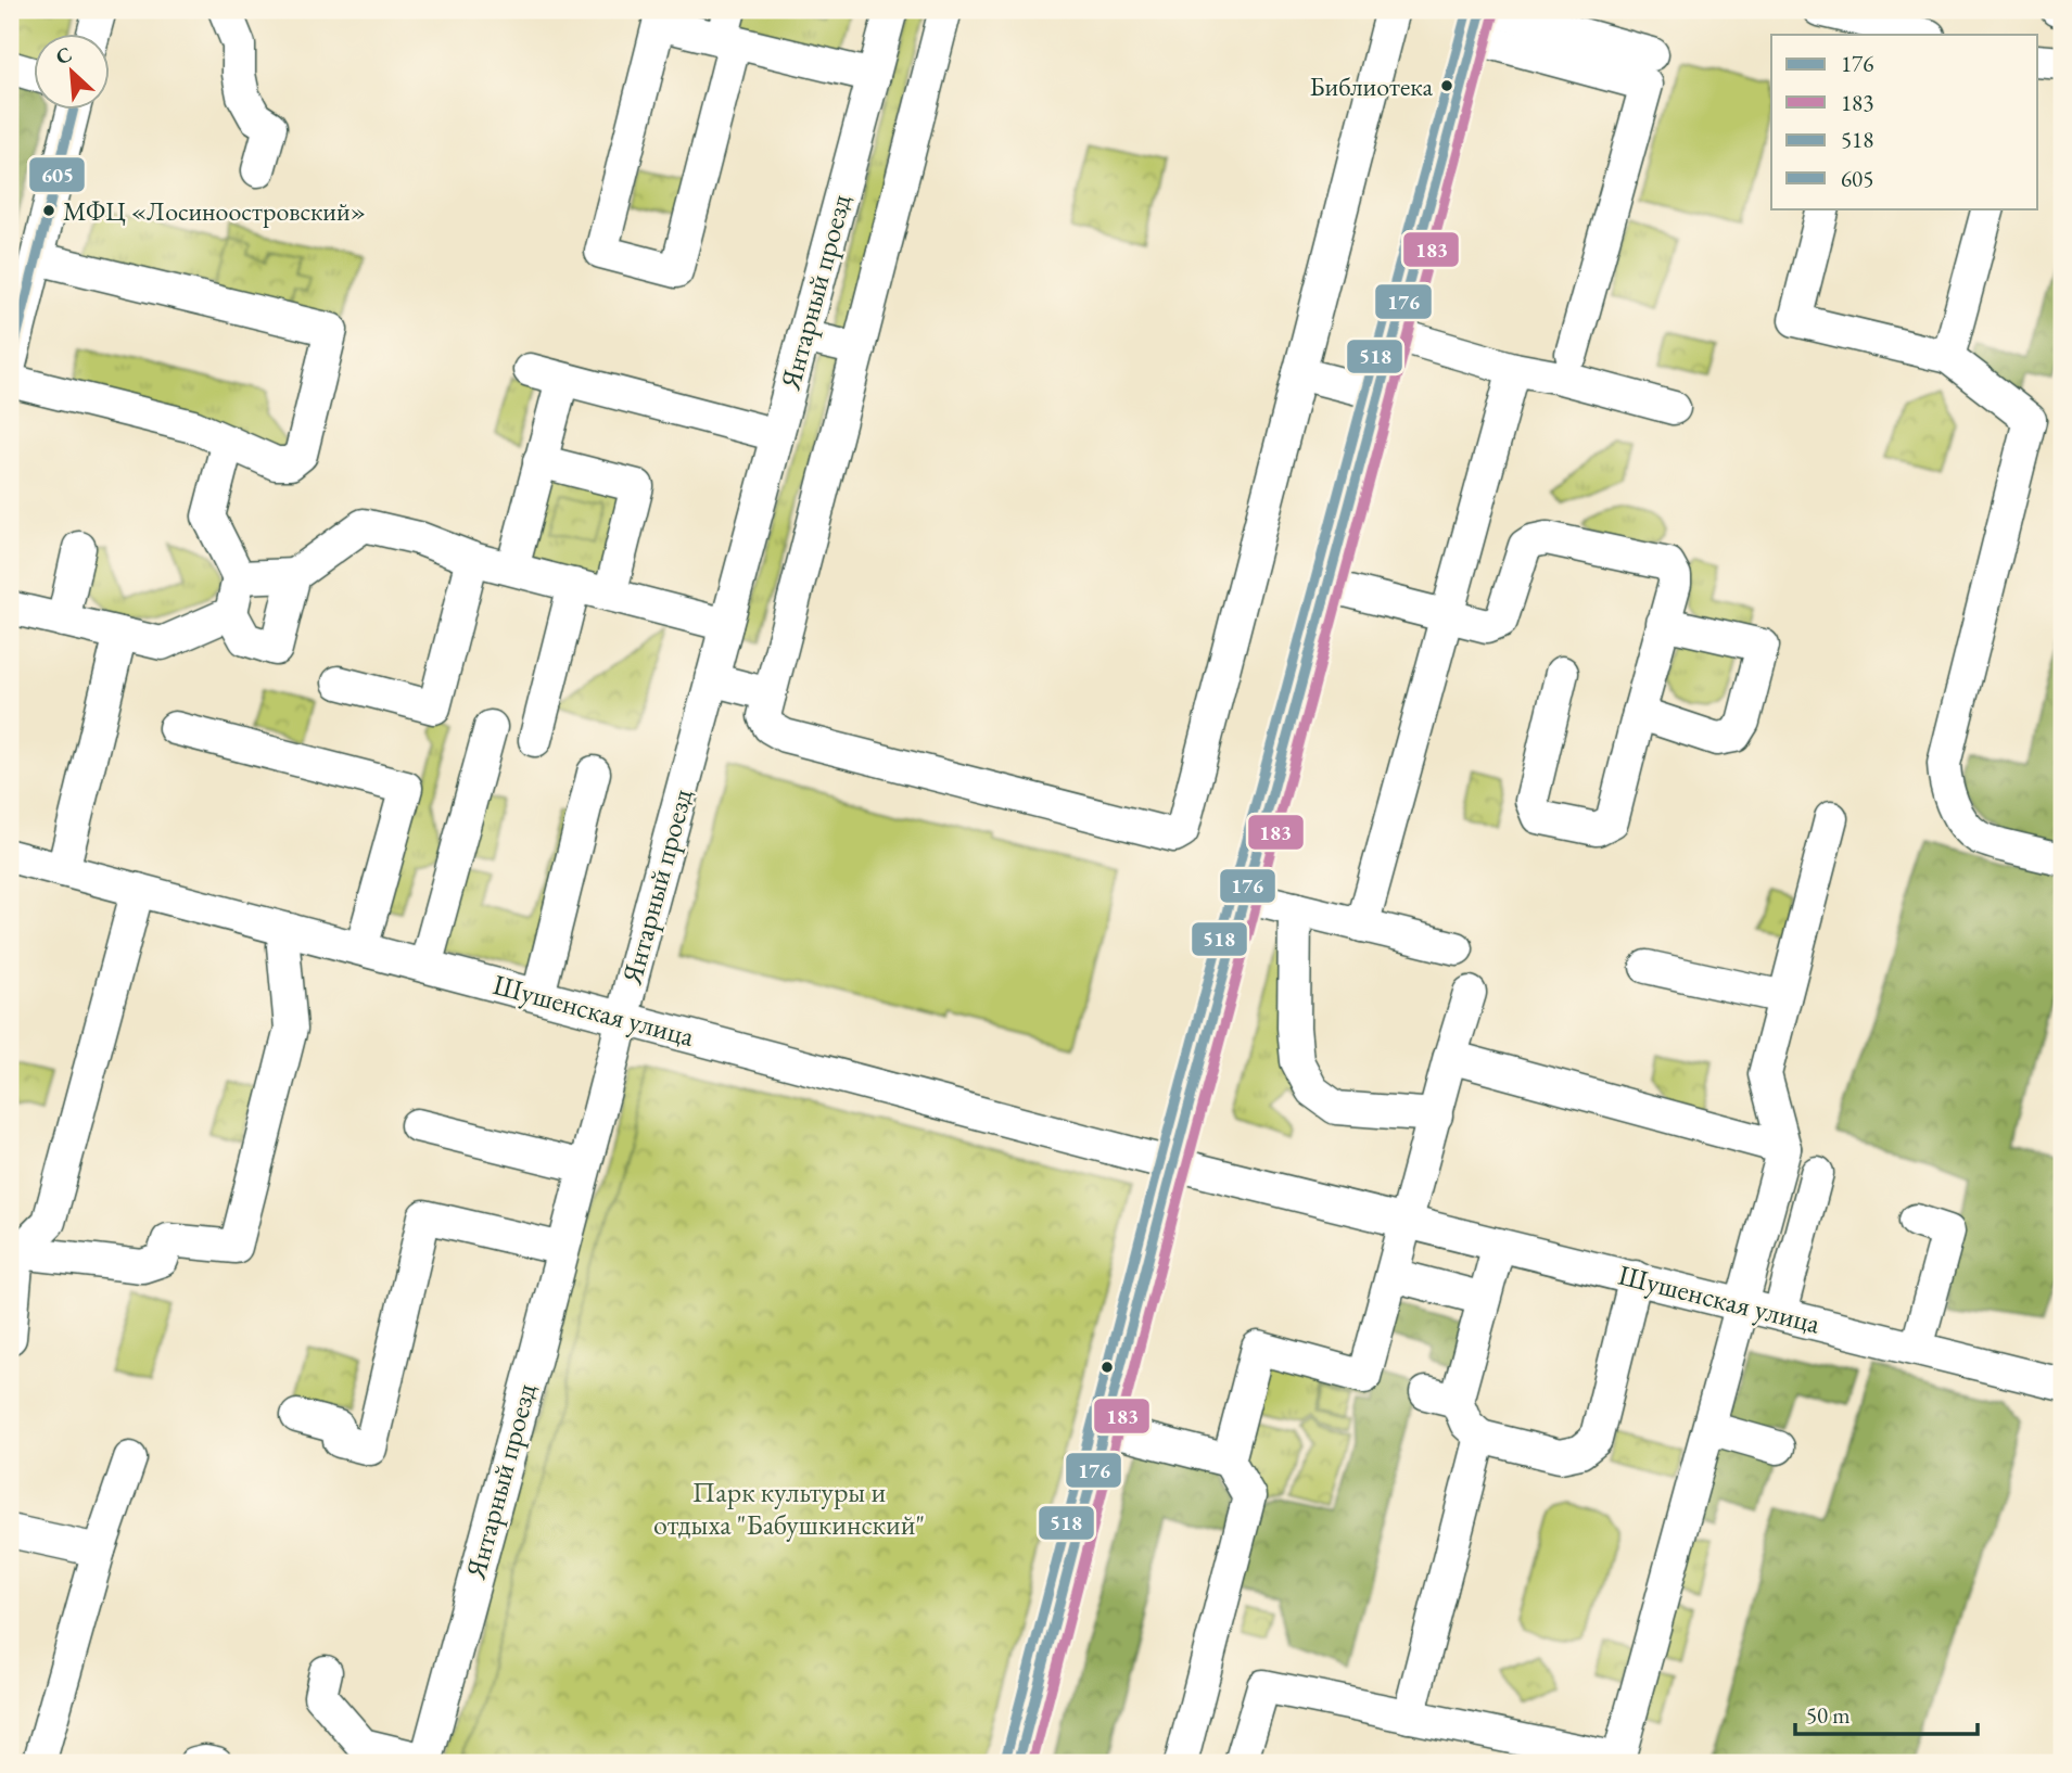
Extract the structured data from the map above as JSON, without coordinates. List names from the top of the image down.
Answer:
{
  "streets": {
    "street": ["Янтарный проезд", "Шушенская улица"]
  },
  "crossings": [
    ["Янтарный проезд", "Шушенская улица"]
  ],
  "parks": ["Парк культуры и отдыха \"Бабушкинский\""],
  "places": ["Библиотека", "МФЦ «Лосиноостровский»"],
  "lines": [
    "transit line 176",
    "transit line 518",
    "transit line 183",
    "transit line 605"
  ],
  "legend": [
    "176",
    "183",
    "518",
    "605"
  ],
  "scale_bar": "50 m",
  "north": "top left"
}
